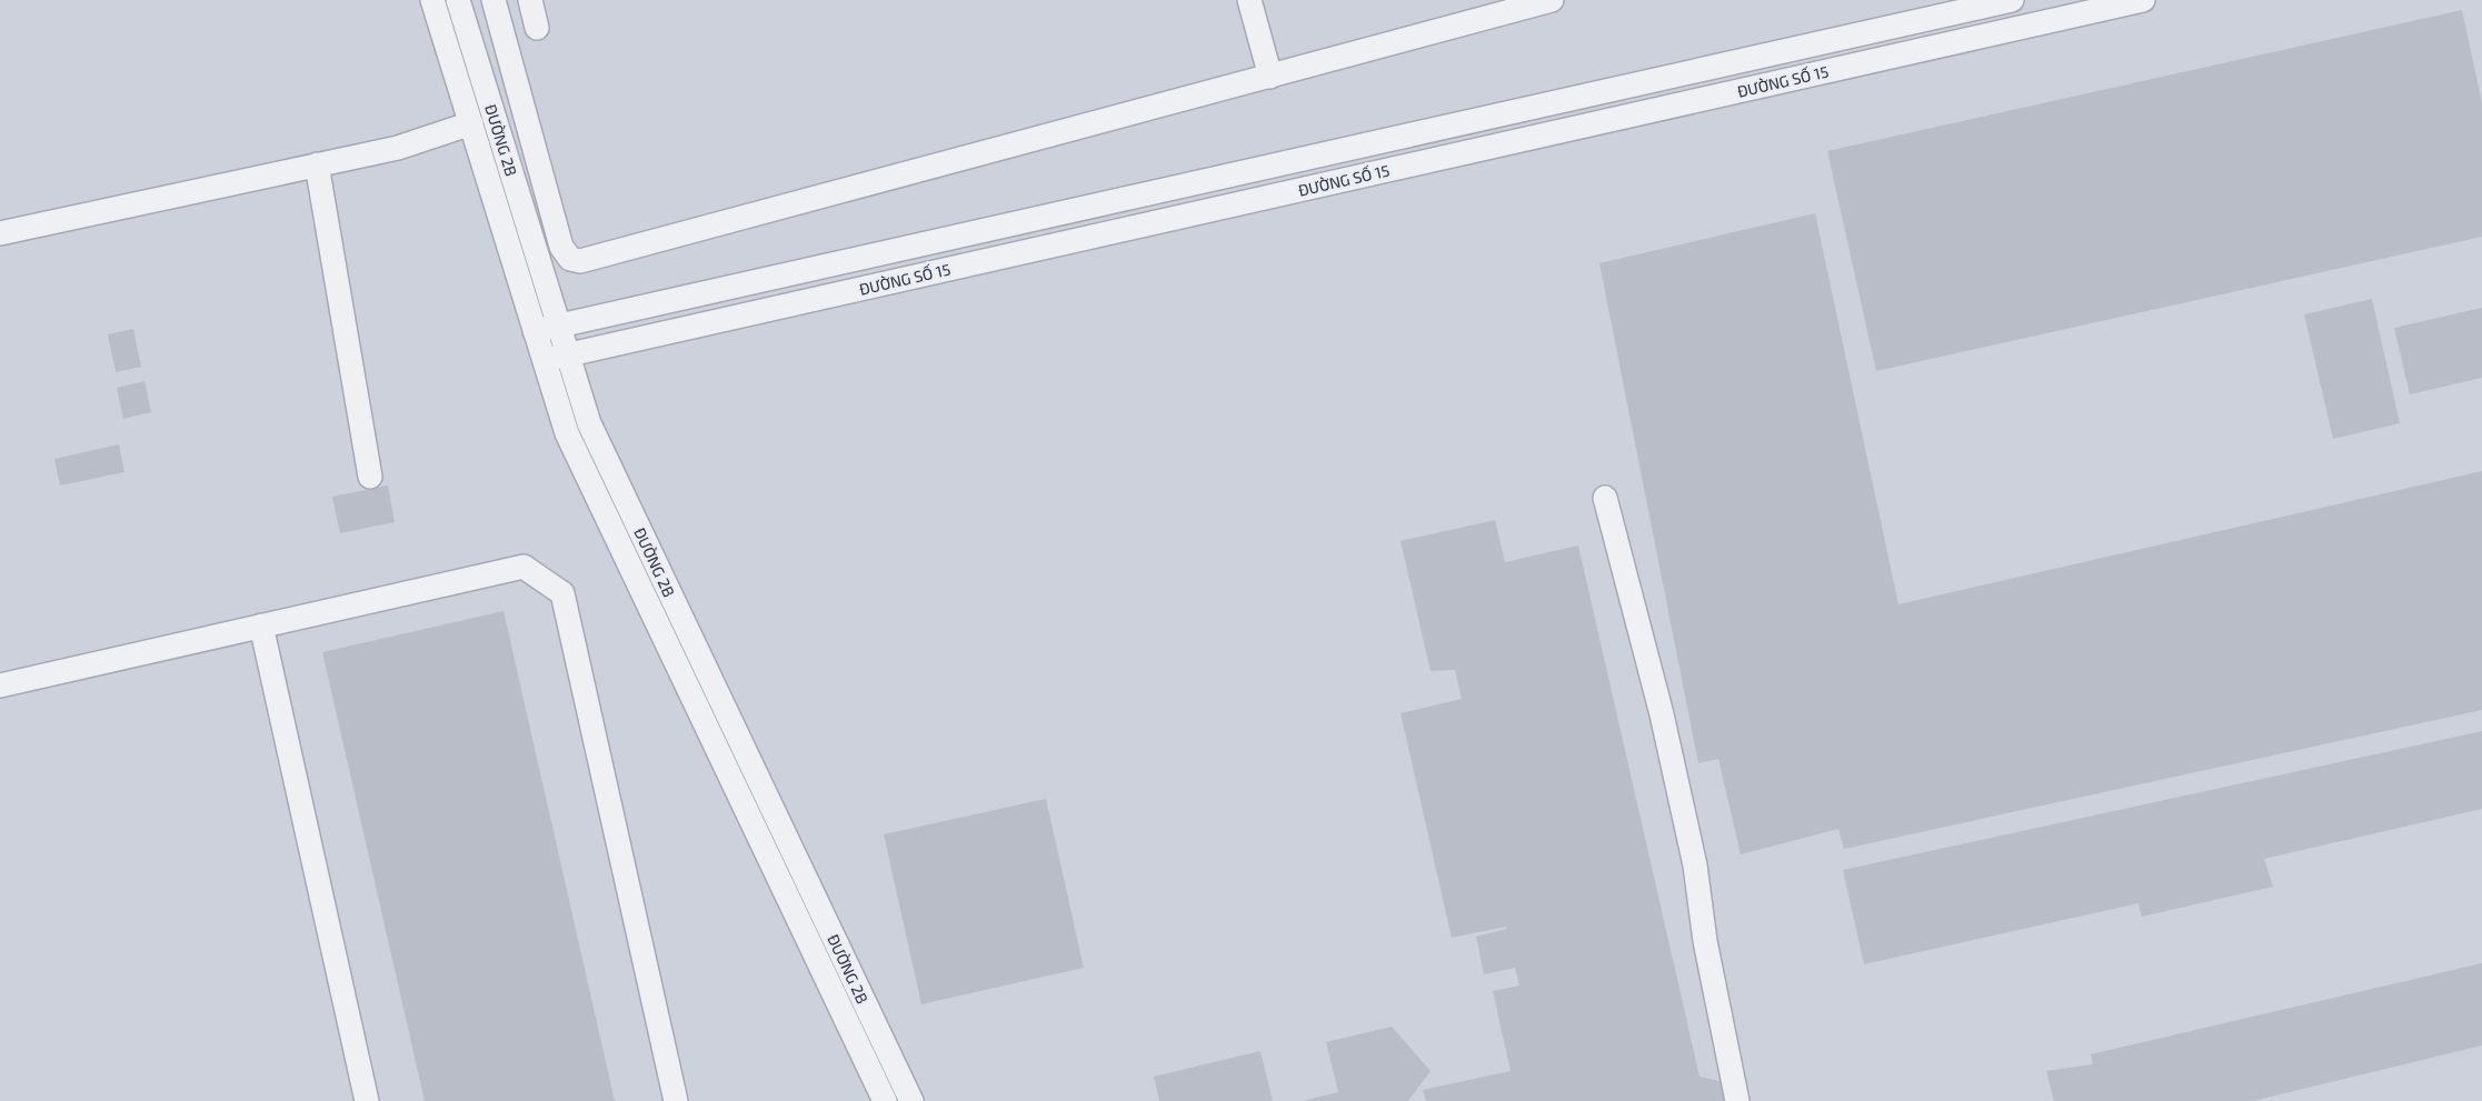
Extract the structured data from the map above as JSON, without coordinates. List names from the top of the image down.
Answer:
{
  "streets": {
    "street": ["ĐƯỜNG SỐ 15", "ĐƯỜNG 2B"]
  },
  "crossings": [
    ["ĐƯỜNG SỐ 15", "ĐƯỜNG 2B"]
  ]
}
